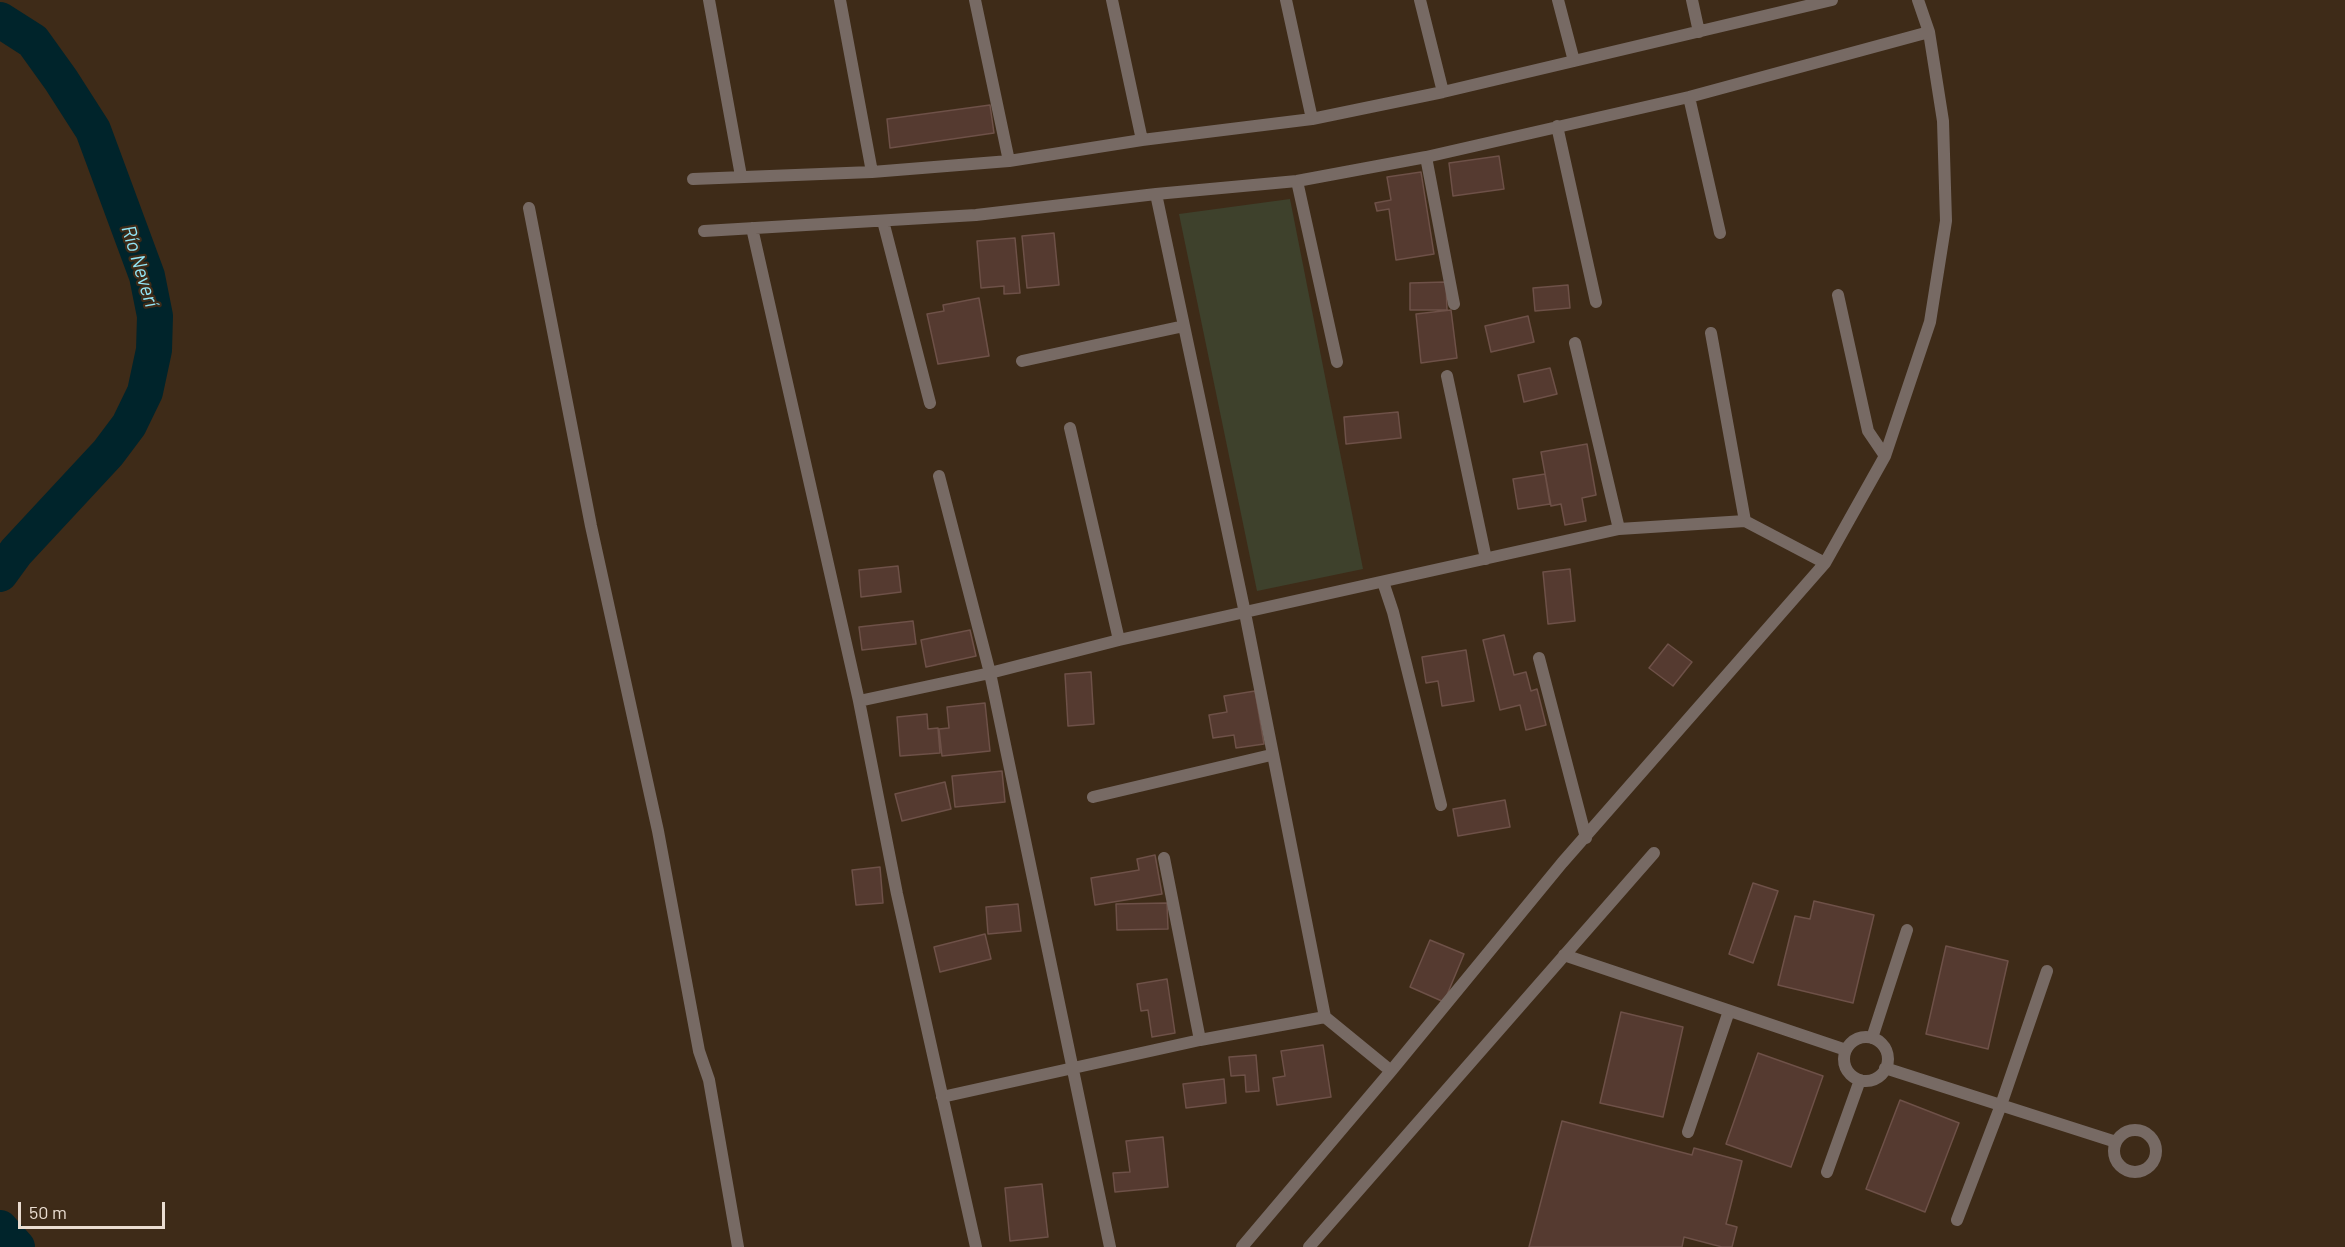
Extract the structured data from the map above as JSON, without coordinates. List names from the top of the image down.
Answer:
{
  "water": ["Río Neverí"],
  "scale_bar": "50 m"
}
